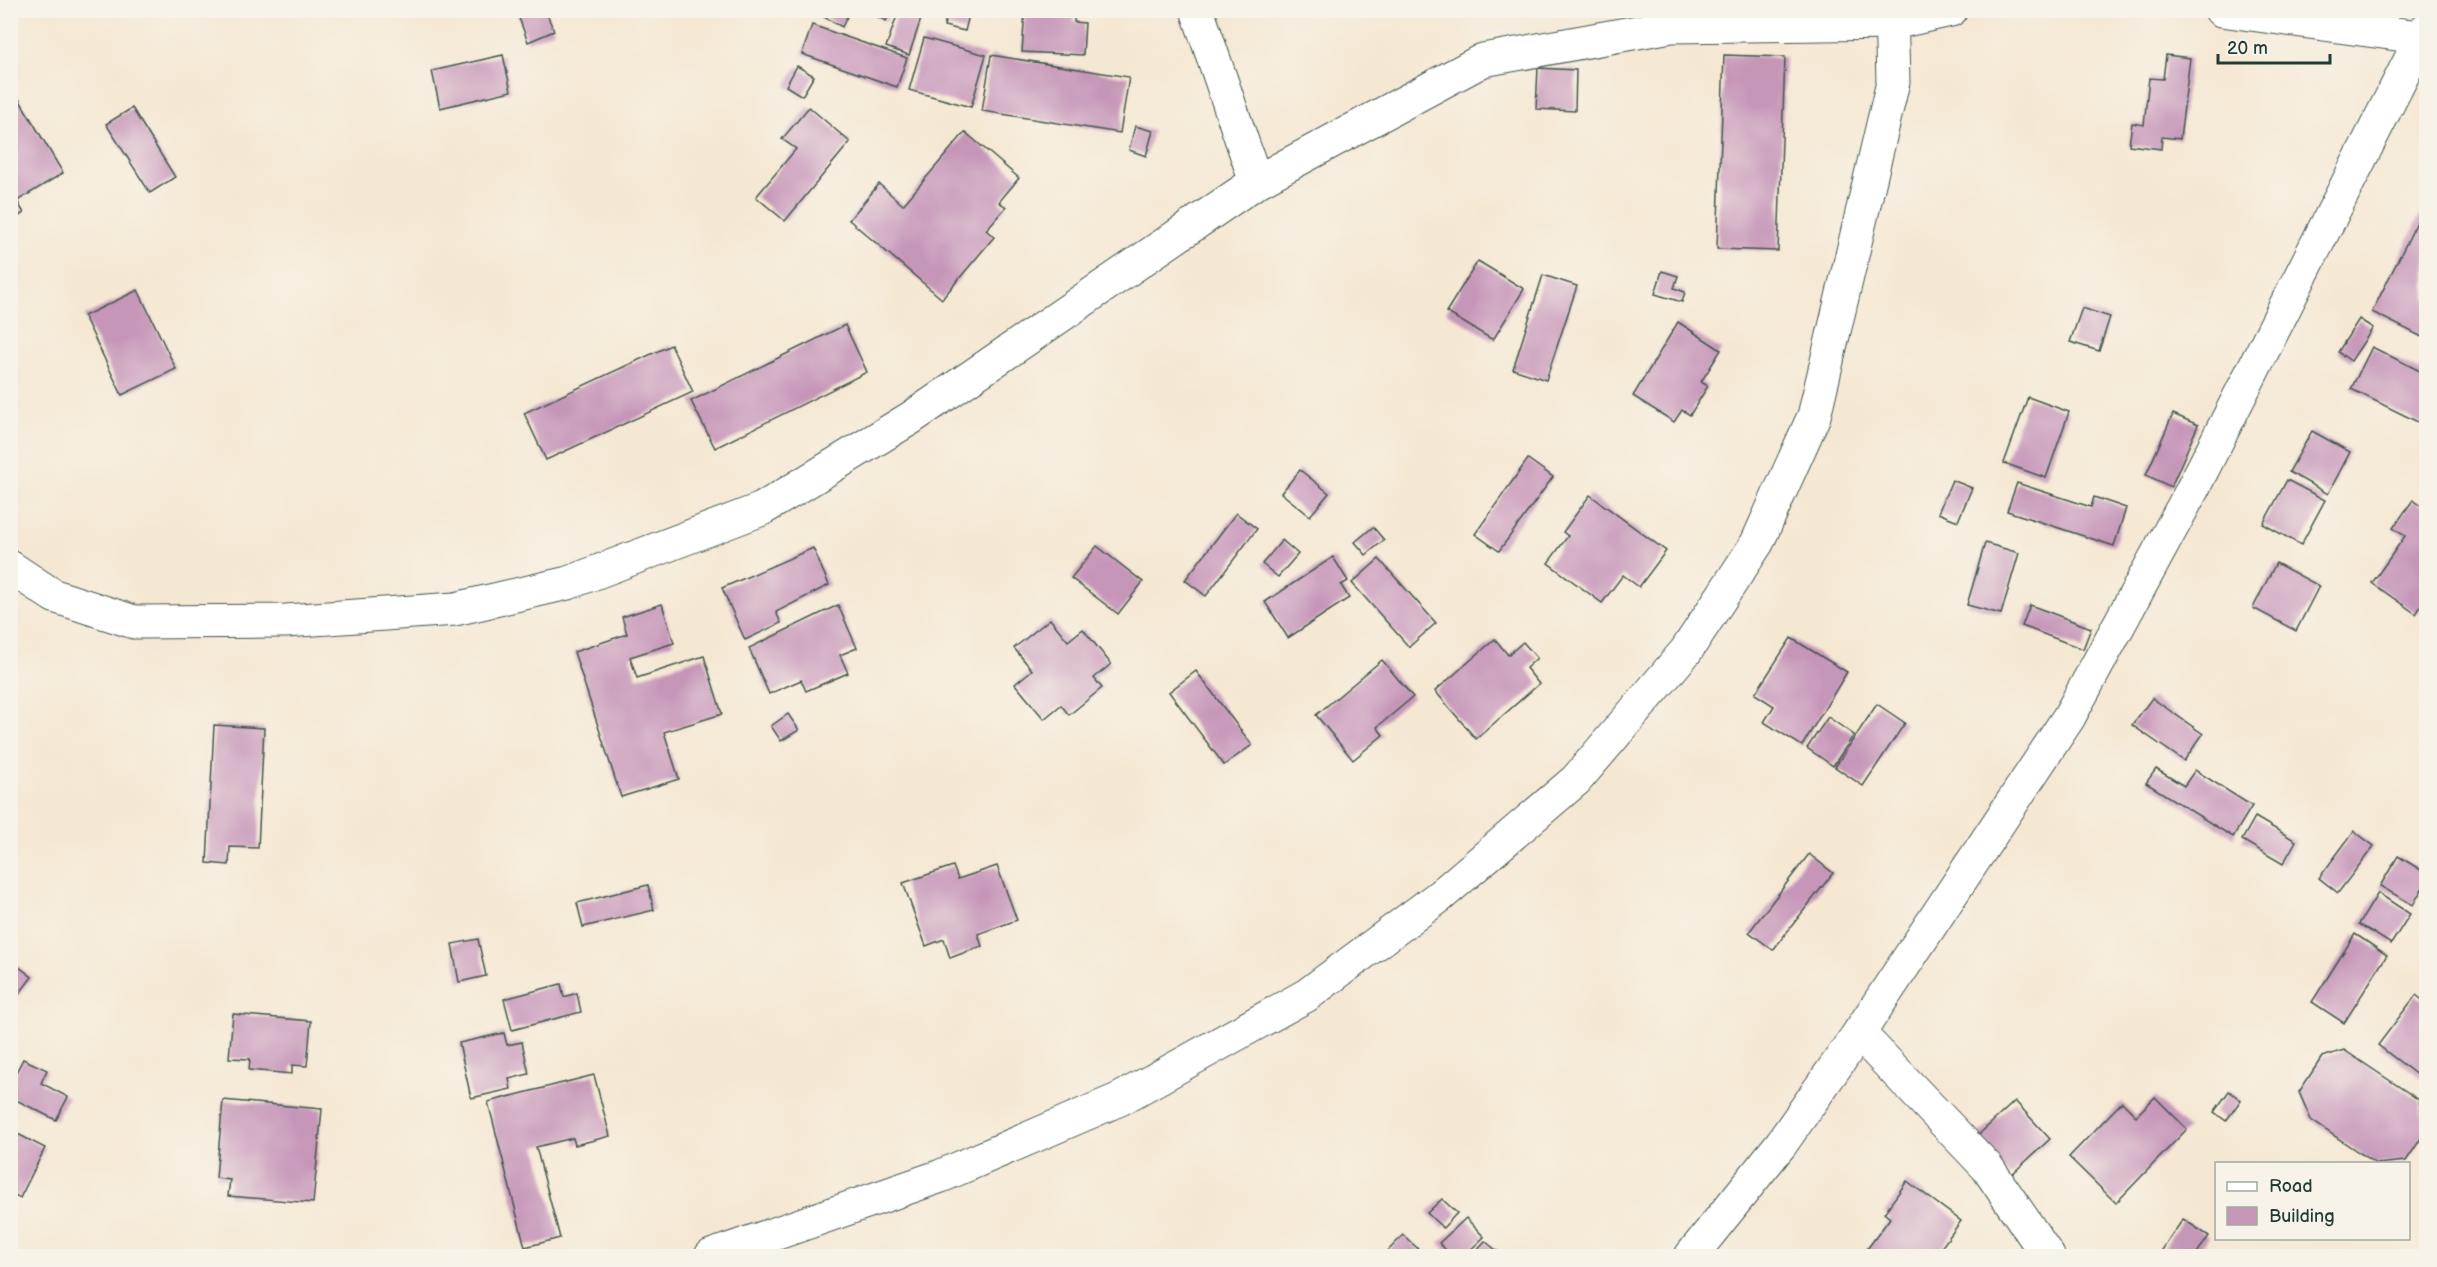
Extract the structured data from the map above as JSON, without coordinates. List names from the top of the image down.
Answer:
{
  "legend": ["Road", "Building"],
  "scale_bar": "20 m"
}
